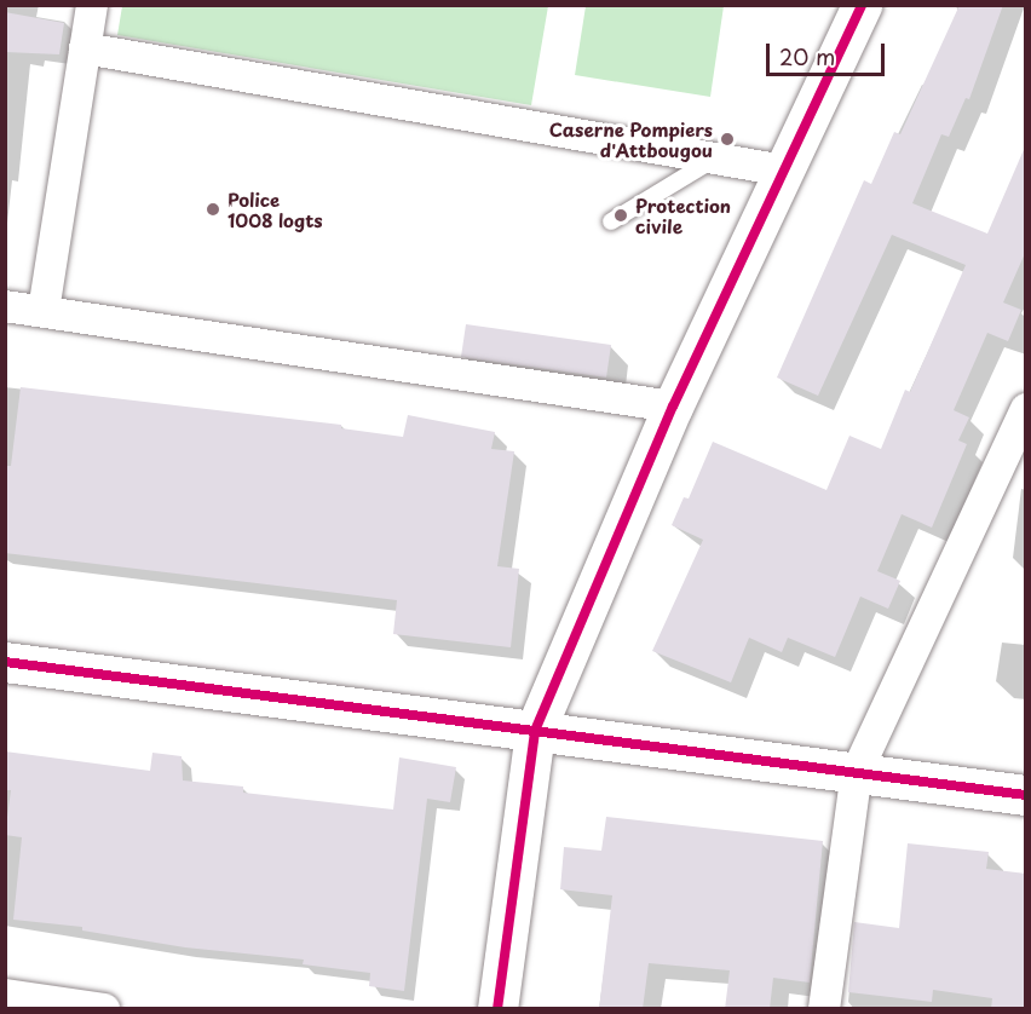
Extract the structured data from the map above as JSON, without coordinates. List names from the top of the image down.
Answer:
{
  "places": ["Caserne Pompiers d'Attbougou", "Police 1008 logts", "Protection civile"],
  "scale_bar": "20 m"
}
